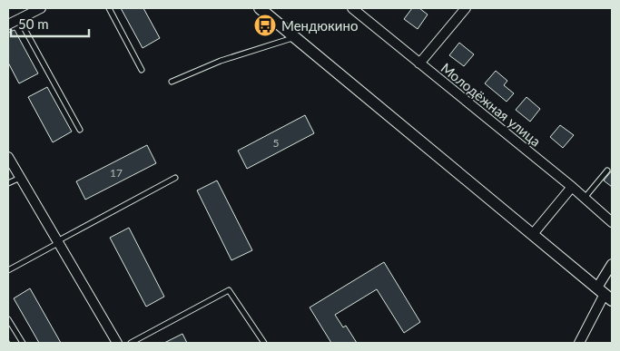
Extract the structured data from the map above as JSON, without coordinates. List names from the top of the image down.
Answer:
{
  "streets": {
    "street": ["Молодёжная улица"]
  },
  "places": {
    "bus stop": ["Мендюкино"]
  },
  "house_numbers": ["5", "17"],
  "scale_bar": "50 m"
}
